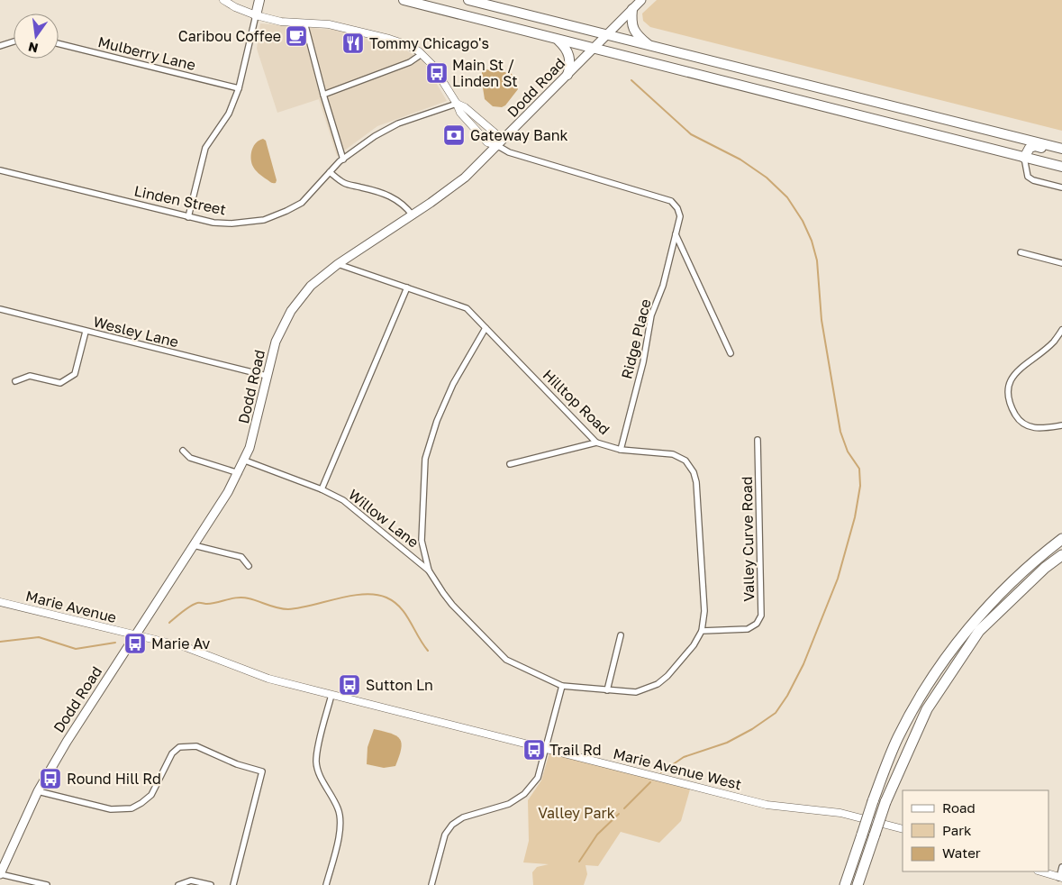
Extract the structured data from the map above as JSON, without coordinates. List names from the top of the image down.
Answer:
{
  "streets": {
    "main road": ["Dodd Road"],
    "street": [
      "Mulberry Lane",
      "Linden Street",
      "Wesley Lane",
      "Ridge Place",
      "Hilltop Road",
      "Willow Lane",
      "Valley Curve Road",
      "Marie Avenue",
      "Marie Avenue West"
    ]
  },
  "crossings": [
    ["Dodd Road", "Wesley Lane"],
    ["Dodd Road", "Ridge Place"],
    ["Dodd Road", "Hilltop Road"],
    ["Dodd Road", "Willow Lane"],
    ["Dodd Road", "Marie Avenue"],
    ["Dodd Road", "Marie Avenue West"],
    ["Ridge Place", "Hilltop Road"],
    ["Hilltop Road", "Valley Curve Road"],
    ["Marie Avenue", "Marie Avenue West"]
  ],
  "parks": ["Valley Park"],
  "places": {
    "cafe": ["Caribou Coffee"],
    "restaurant": ["Tommy Chicago's"],
    "bus stop": [
      "Main St / Linden St",
      "Marie Av",
      "Sutton Ln",
      "Trail Rd",
      "Round Hill Rd"
    ],
    "bank": ["Gateway Bank"]
  },
  "legend": ["Road", "Park", "Water"],
  "north": "bottom"
}
